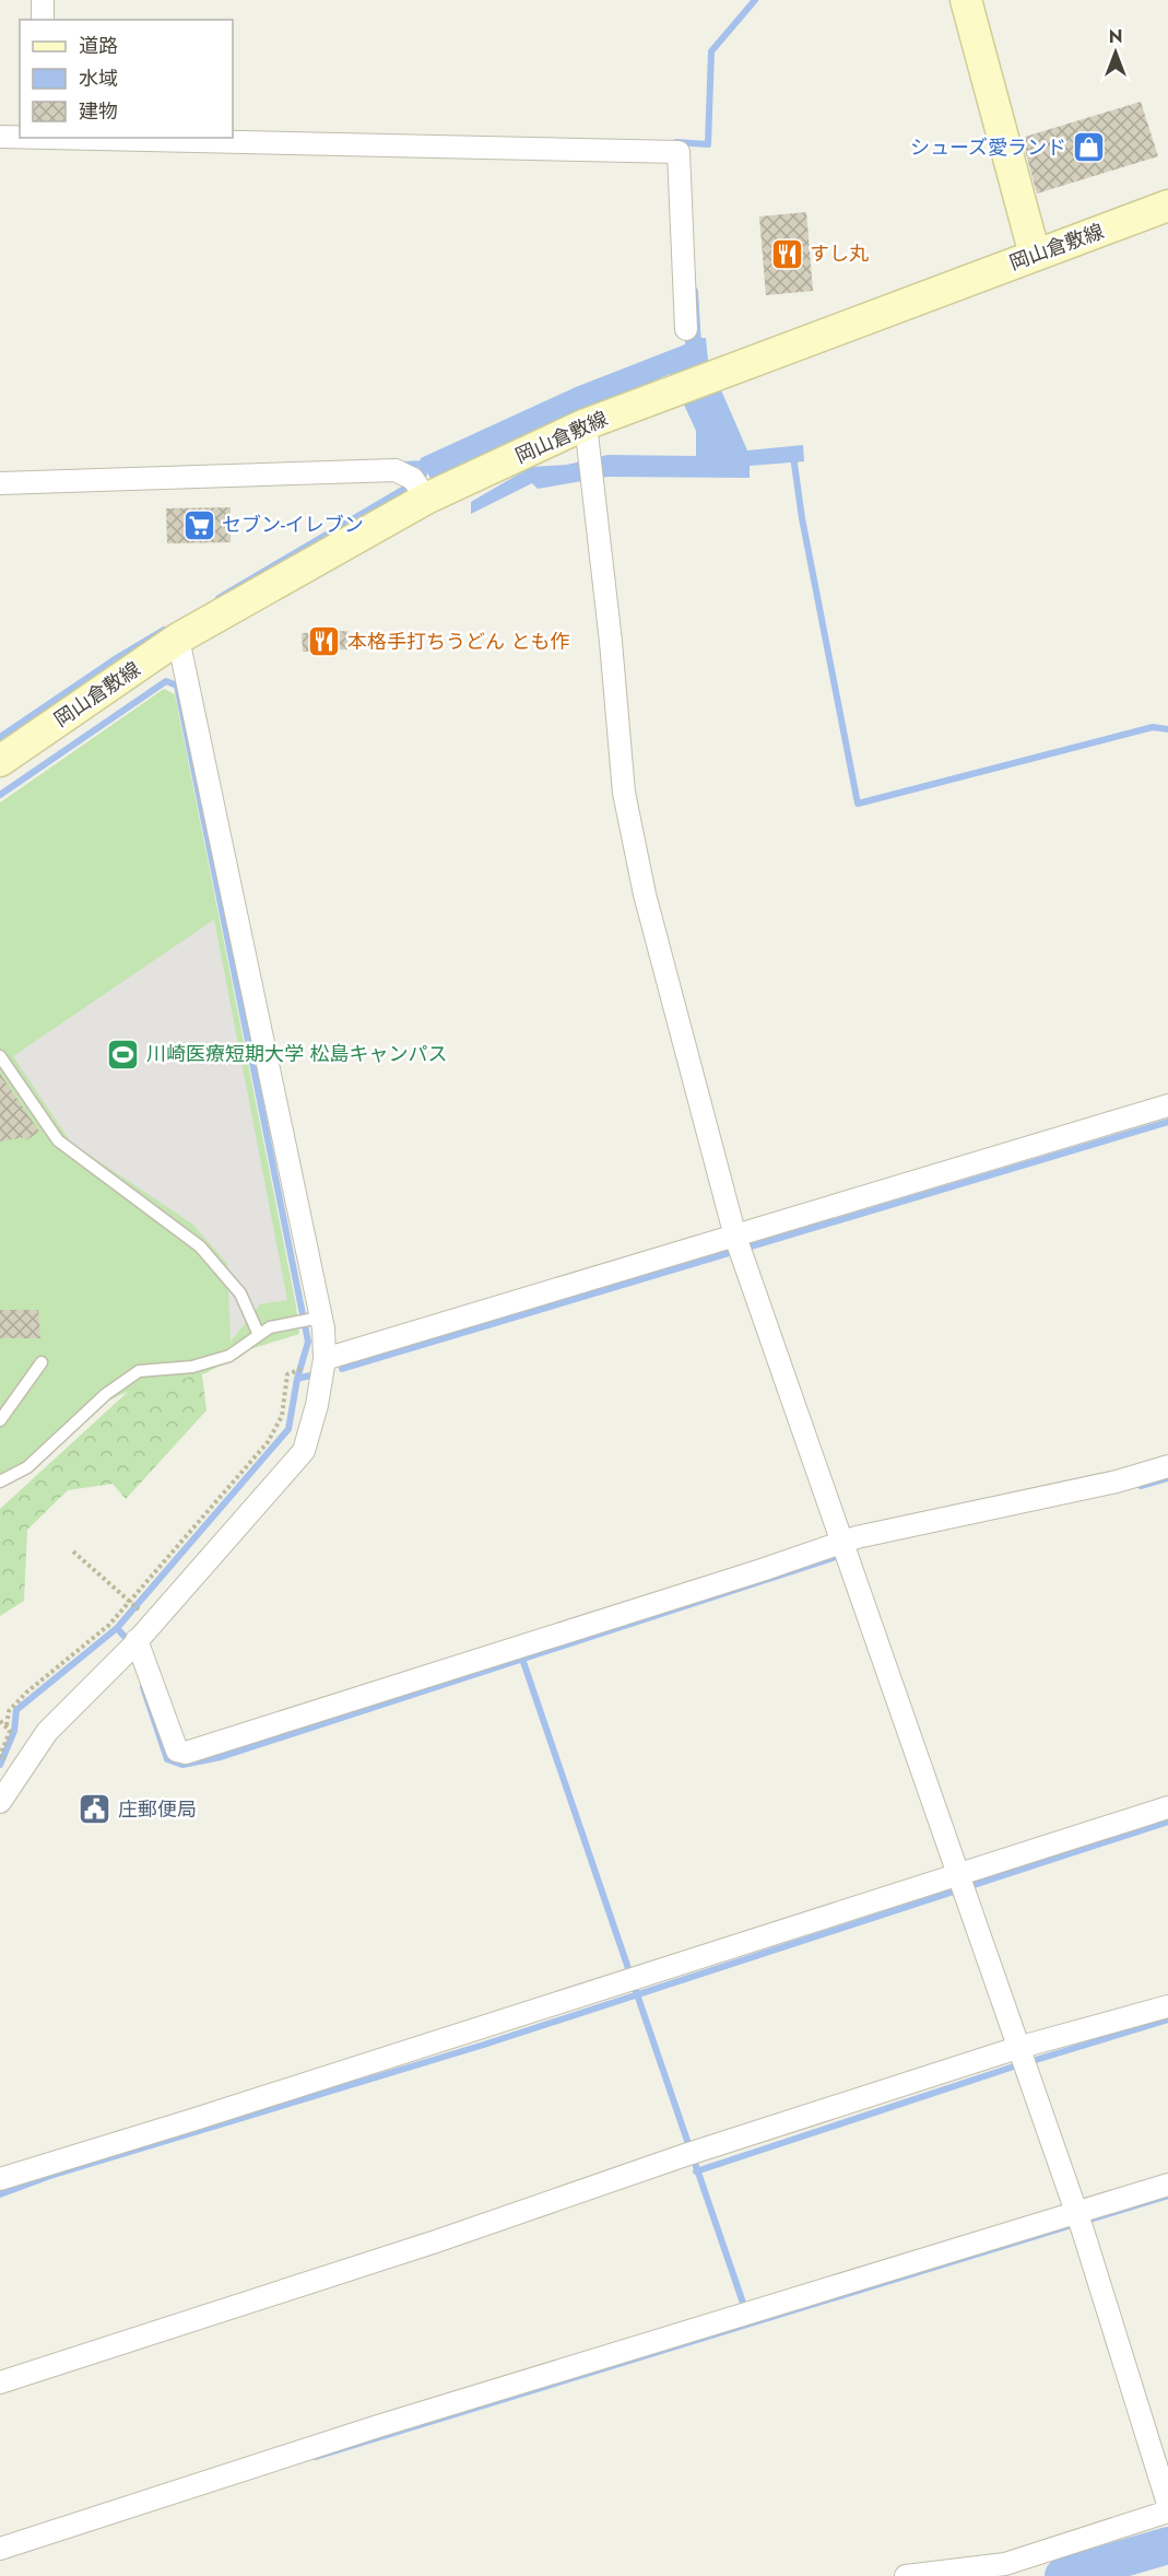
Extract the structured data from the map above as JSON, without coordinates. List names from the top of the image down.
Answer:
{
  "streets": {
    "main road": ["岡山倉敷線"]
  },
  "places": {
    "shop": ["シューズ愛ランド"],
    "restaurant": ["すし丸", "本格手打ちうどん とも作"],
    "supermarket": ["セブン-イレブン"],
    "sports": ["川崎医療短期大学 松島キャンパス"],
    "public building": ["庄郵便局"]
  },
  "legend": ["道路", "水域", "建物"],
  "north": "top"
}
